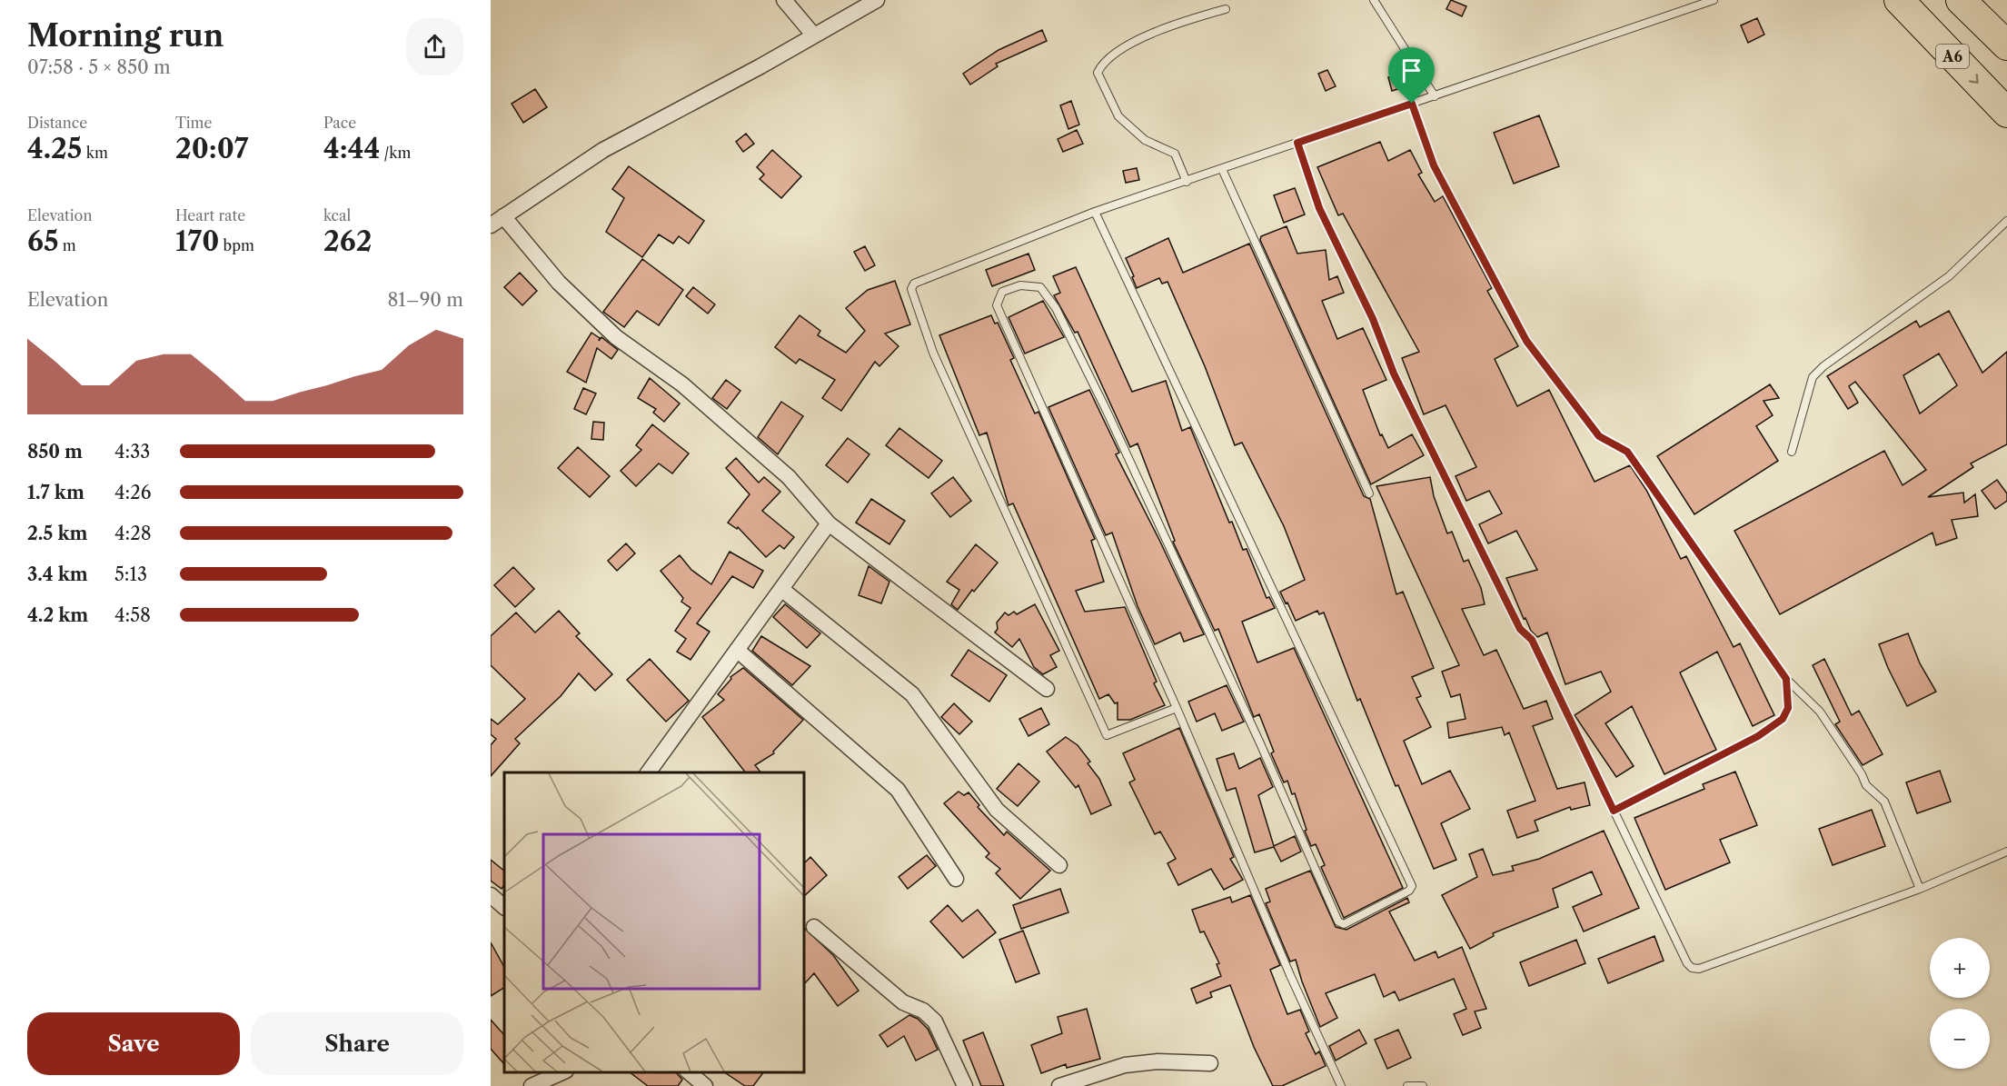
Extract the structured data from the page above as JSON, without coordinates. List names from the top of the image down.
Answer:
{
  "streets": {
    "highway": ["A6"]
  },
  "page": {
    "heading": ["Morning run", "07:58 · 5 × 850 m"],
    "stats": [
      ["Distance", "4.25 km"],
      ["Time", "20:07"],
      ["Pace", "4:44 /km"],
      ["Elevation", "65 m"],
      ["Heart rate", "170 bpm"],
      ["kcal", "262"]
    ],
    "chart": ["Elevation", "81–90 m"],
    "list": [
      {
        "name": "850 m",
        "note": "4:33"
      },
      {
        "name": "1.7 km",
        "note": "4:26"
      },
      {
        "name": "2.5 km",
        "note": "4:28"
      },
      {
        "name": "3.4 km",
        "note": "5:13"
      },
      {
        "name": "4.2 km",
        "note": "4:58"
      }
    ],
    "map_buttons": ["+", "−"],
    "buttons": ["Save", "Share"]
  }
}
